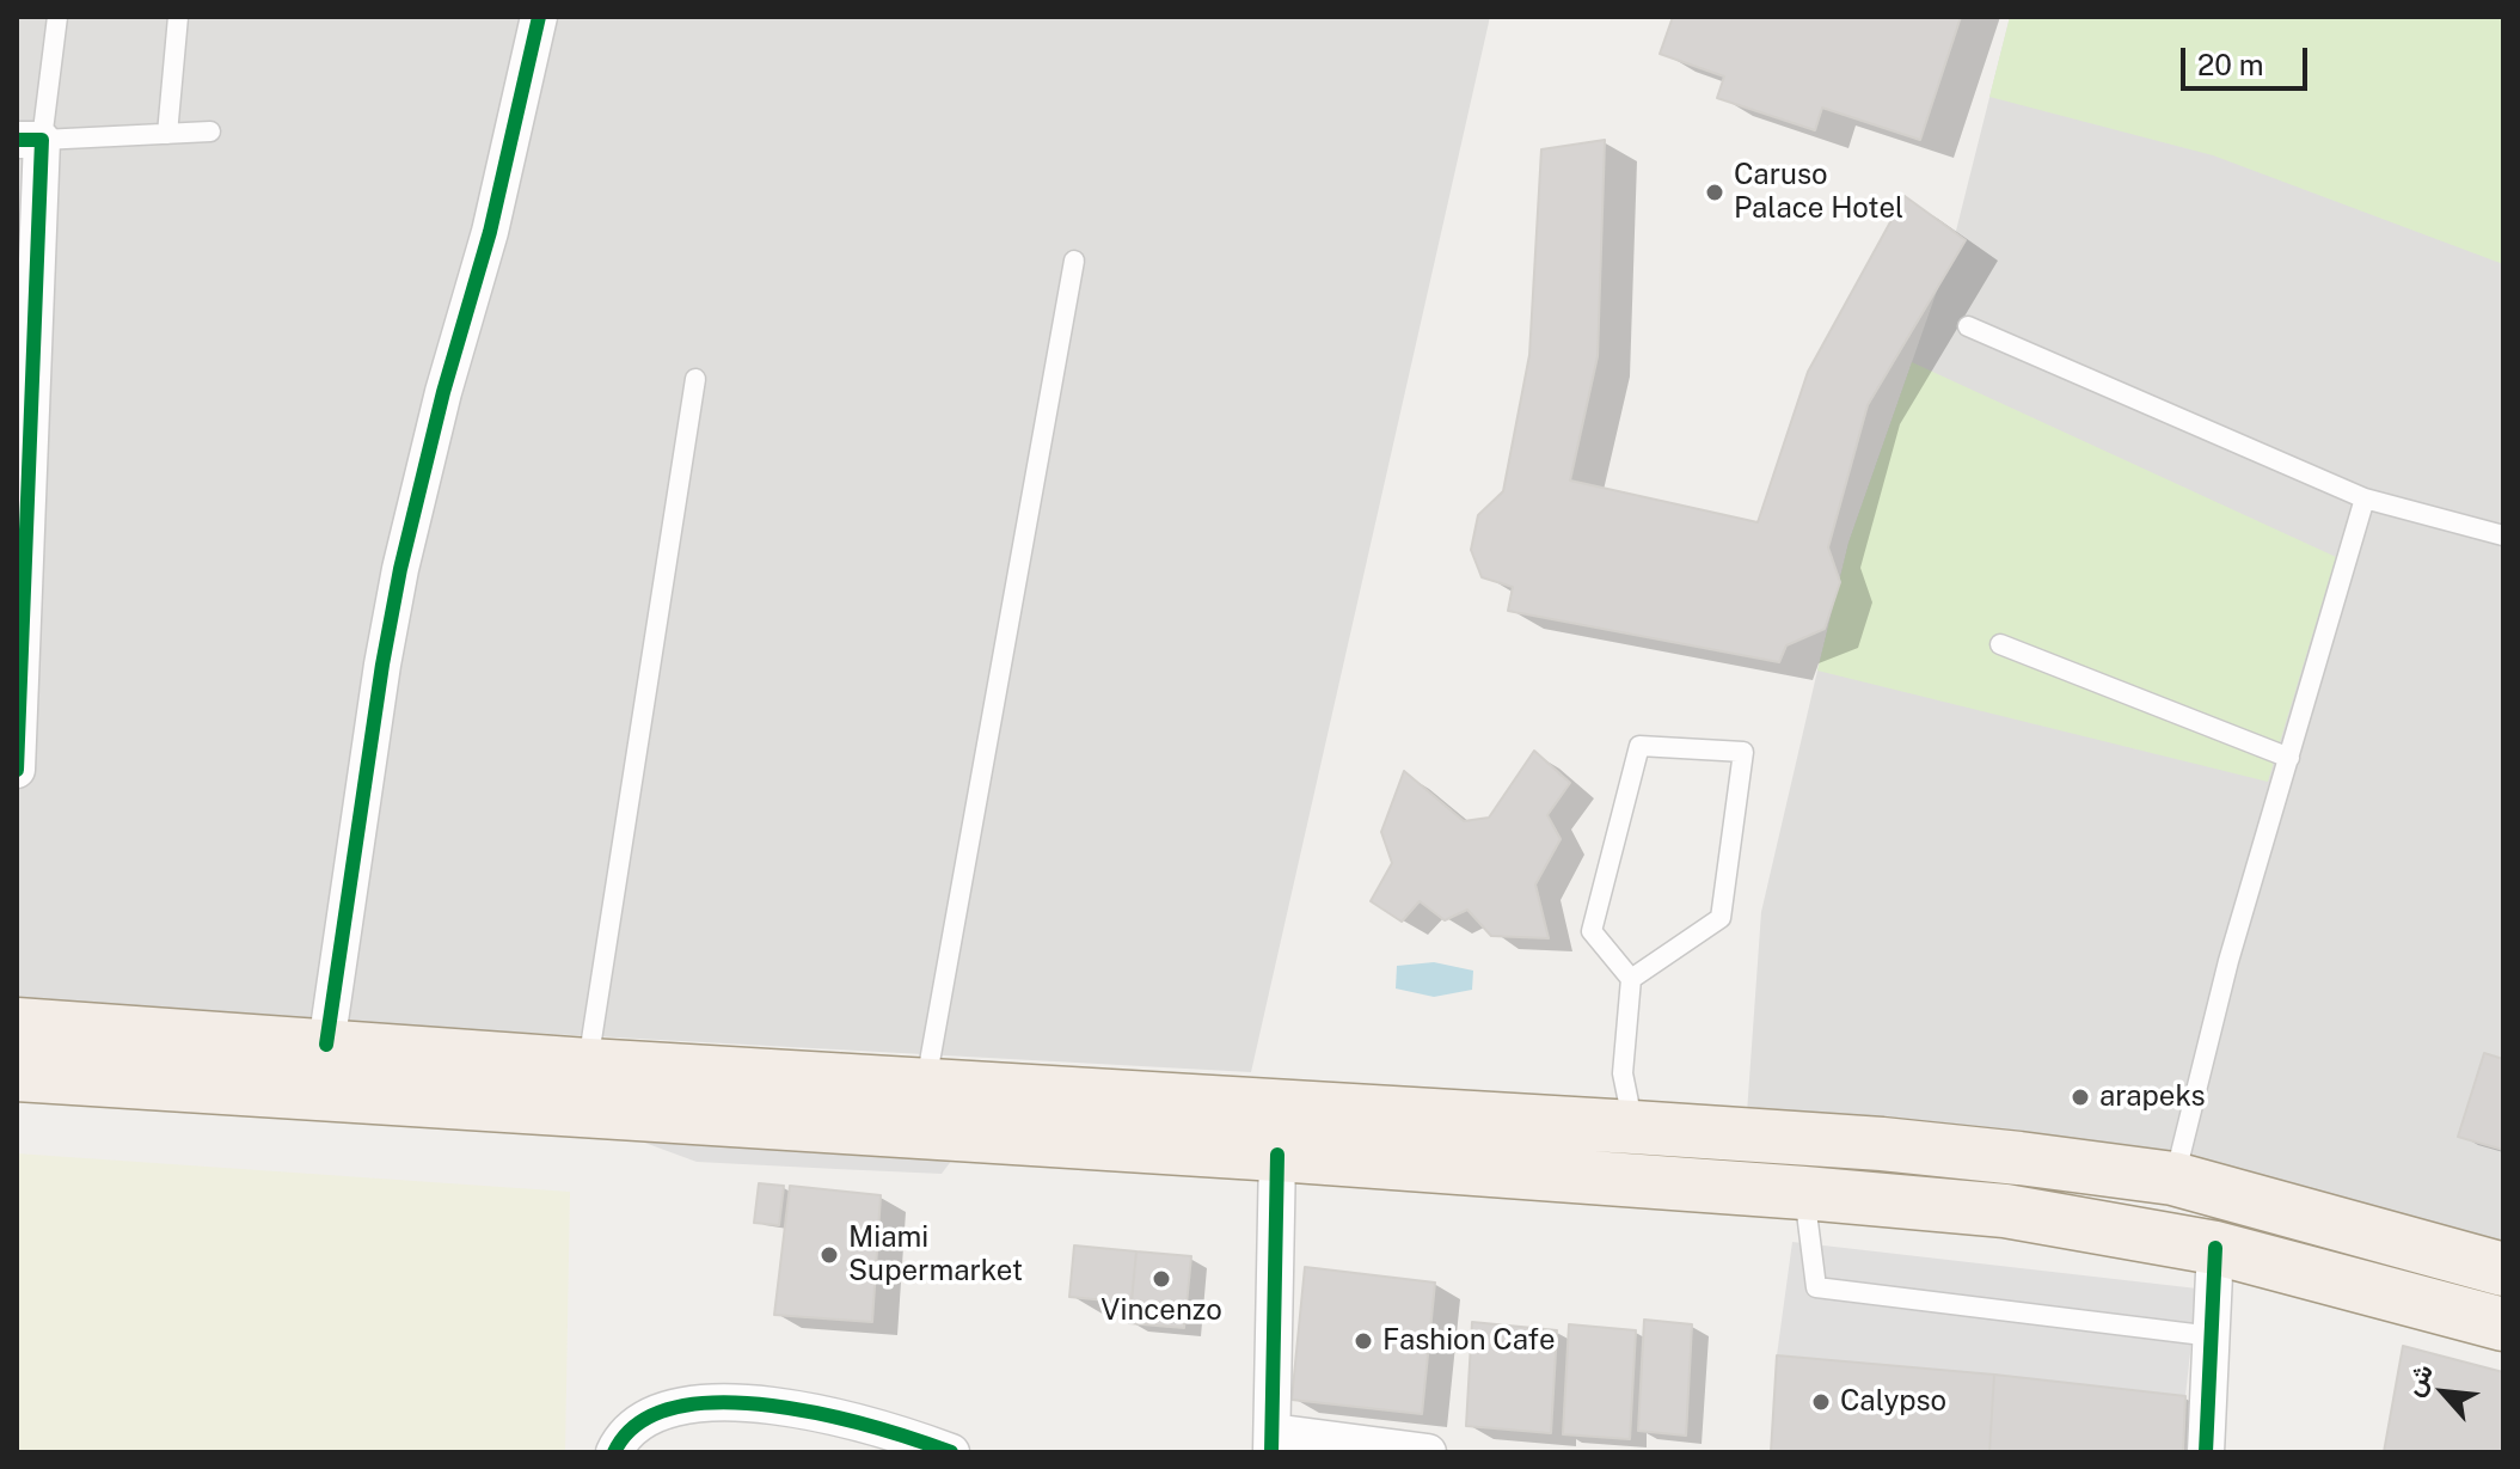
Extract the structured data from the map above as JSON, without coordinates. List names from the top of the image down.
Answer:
{
  "places": [
    "Caruso Palace Hotel",
    "arapeks",
    "Miami Supermarket",
    "Vincenzo",
    "Fashion Cafe",
    "Calypso"
  ],
  "scale_bar": "20 m",
  "north": "top left"
}
